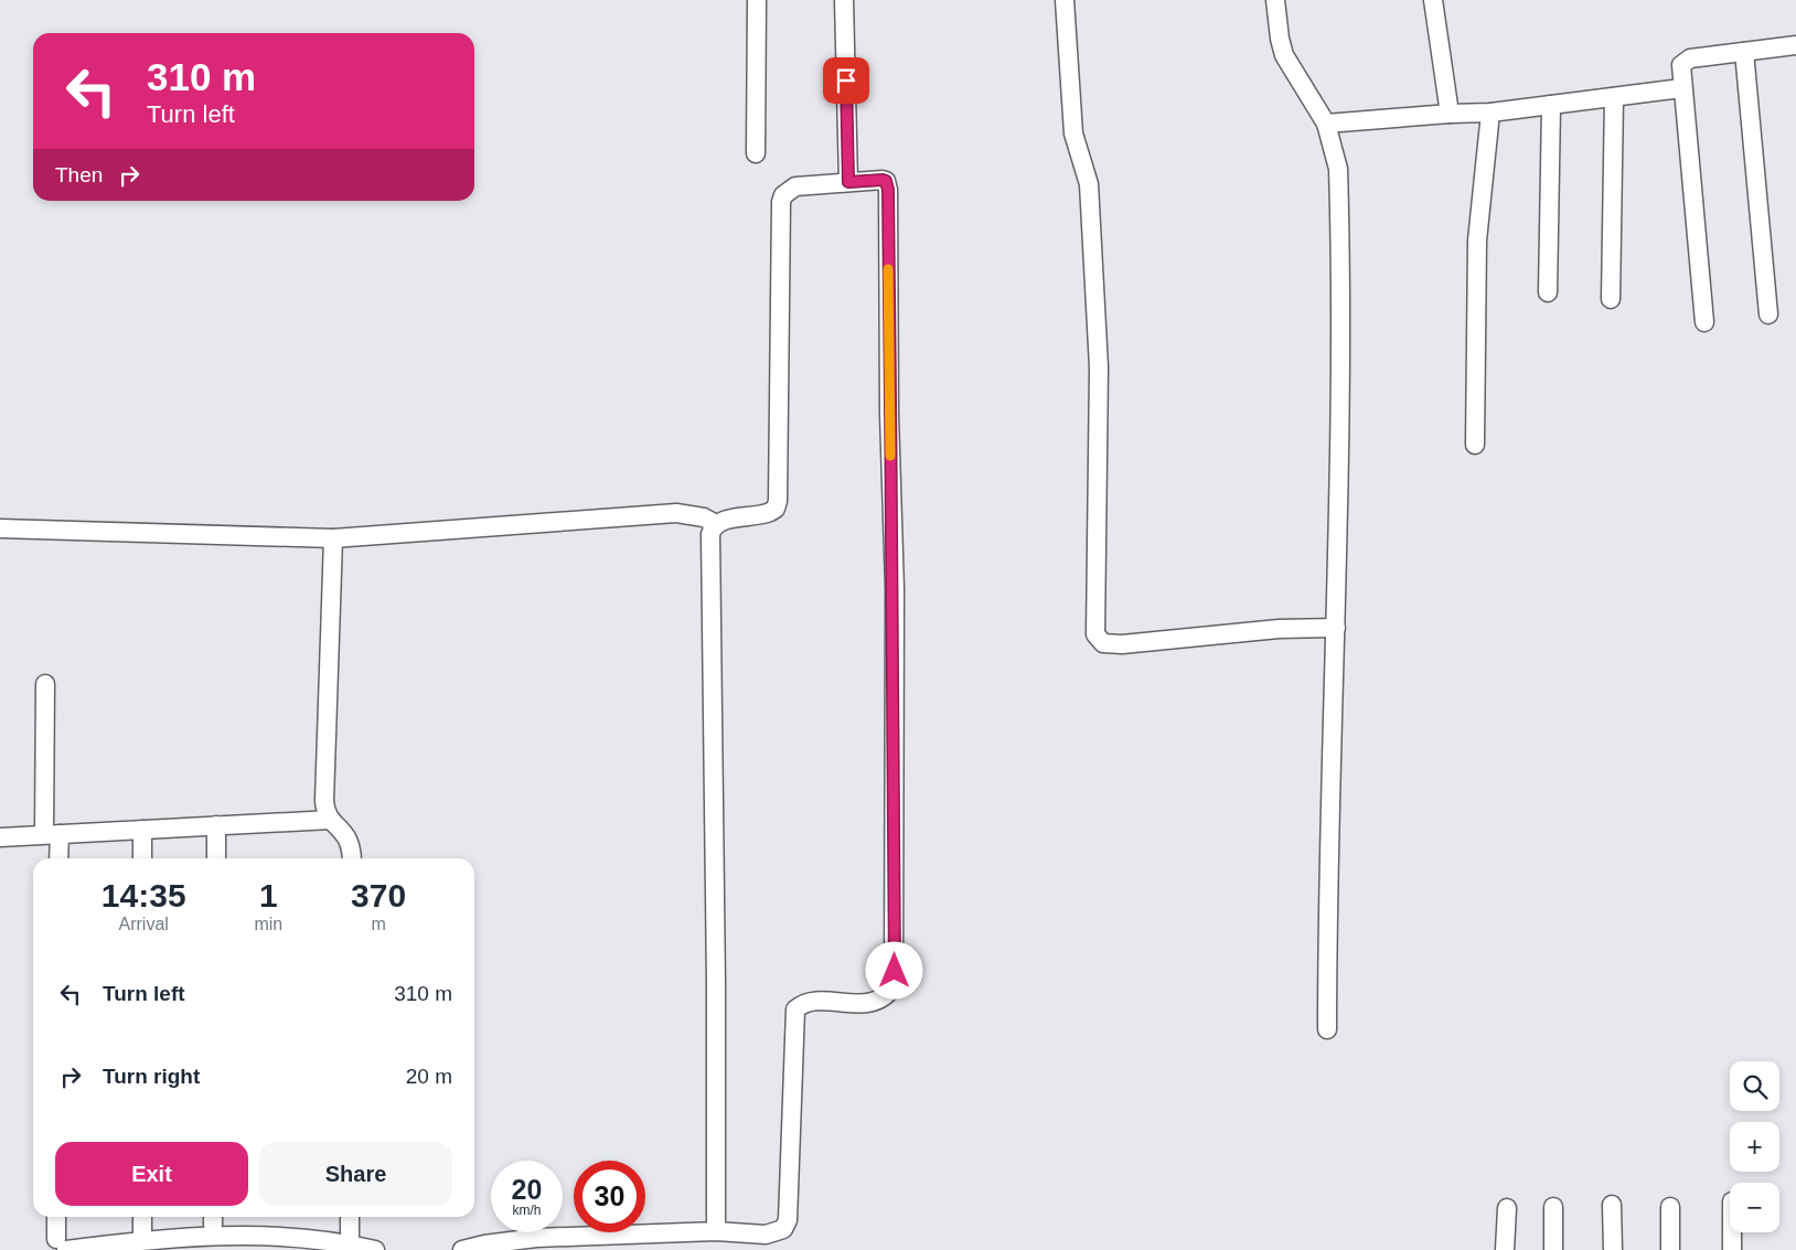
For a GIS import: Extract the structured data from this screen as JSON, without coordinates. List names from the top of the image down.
{
  "page": {
    "turn": ["310 m", "Turn left"],
    "then": "Then",
    "eta": [
      "14:35",
      "Arrival",
      "1",
      "min",
      "370",
      "m"
    ],
    "list": [
      {
        "name": "Turn left",
        "value": "310 m"
      },
      {
        "name": "Turn right",
        "value": "20 m"
      }
    ],
    "map_buttons": ["+", "−"],
    "buttons": ["Exit", "Share"],
    "speed": "20 km/h",
    "limit": "30"
  }
}
